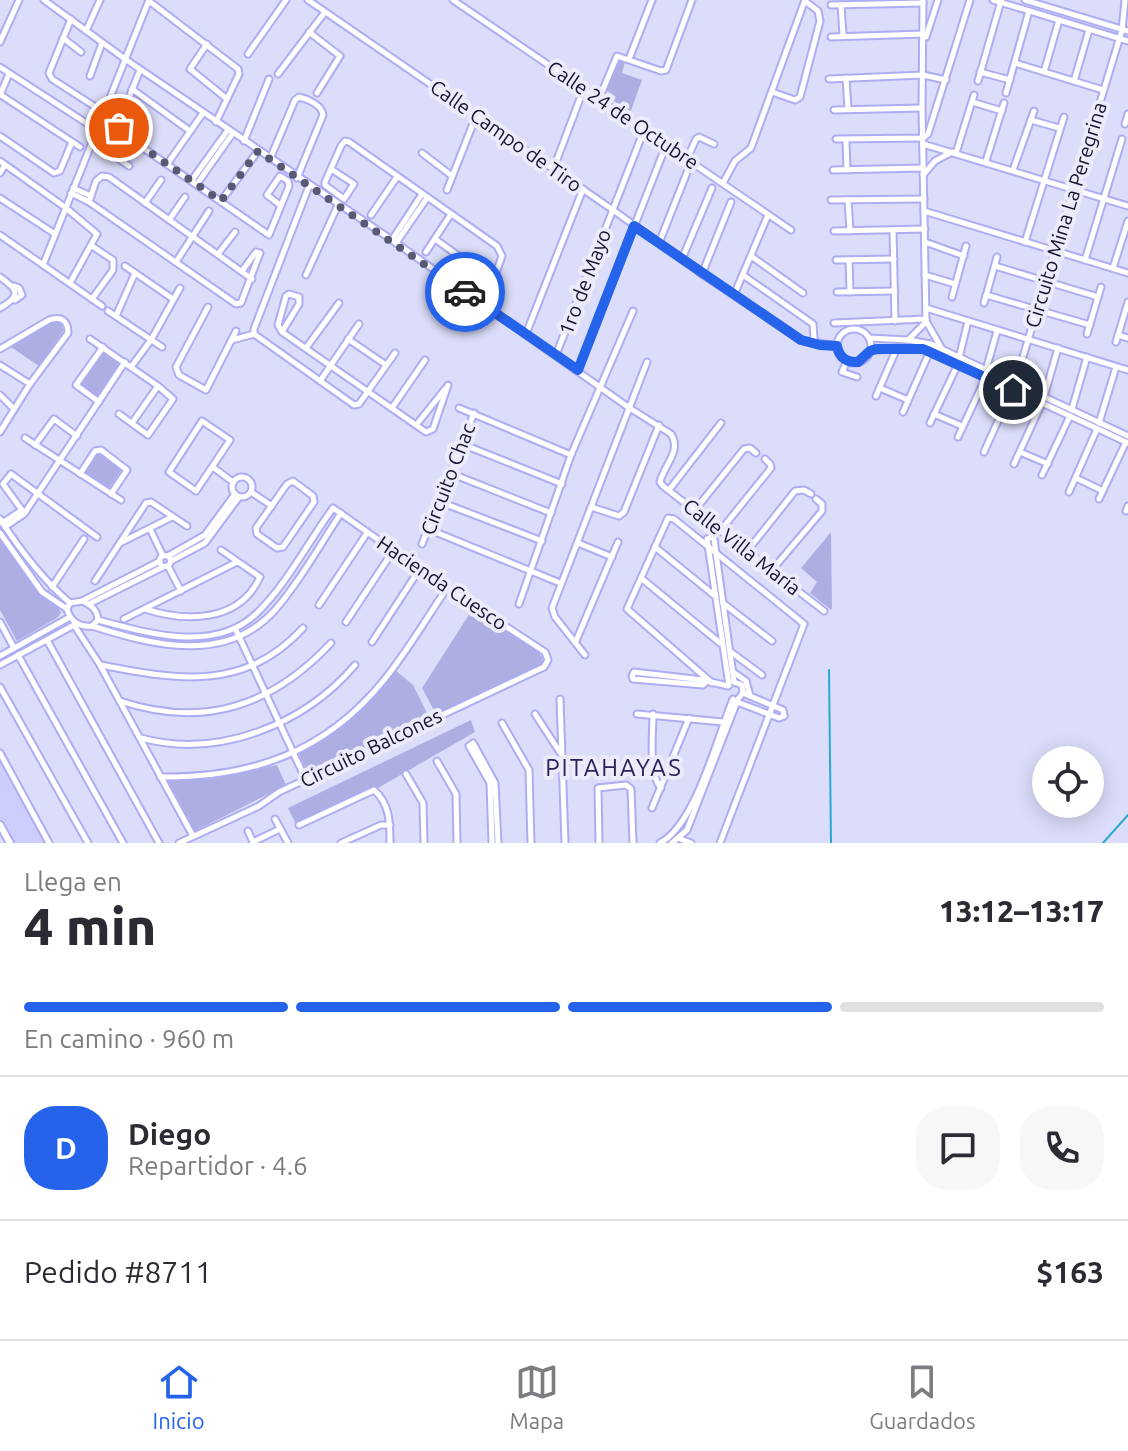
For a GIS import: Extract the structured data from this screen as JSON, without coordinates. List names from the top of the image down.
{
  "streets": {
    "street": [
      "Calle 24 de Octubre",
      "Calle Campo de Tiro",
      "Circuito Mina La Peregrina",
      "1ro de Mayo",
      "Circuito Chac",
      "Calle Villa María",
      "Hacienda Cuesco",
      "Circuito Balcones"
    ]
  },
  "crossings": [
    ["Calle Campo de Tiro", "1ro de Mayo"],
    ["Hacienda Cuesco", "Circuito Balcones"]
  ],
  "districts": ["PITAHAYAS"],
  "page": {
    "heading": ["4 min", "Llega en", "13:12–13:17"],
    "panel": [
      "Diego",
      "Repartidor · 4.6",
      "Pedido #8711",
      "$163"
    ],
    "bar": "En camino · 960 m",
    "round": "D",
    "tabs": ["Inicio", "Mapa", "Guardados"]
  }
}
